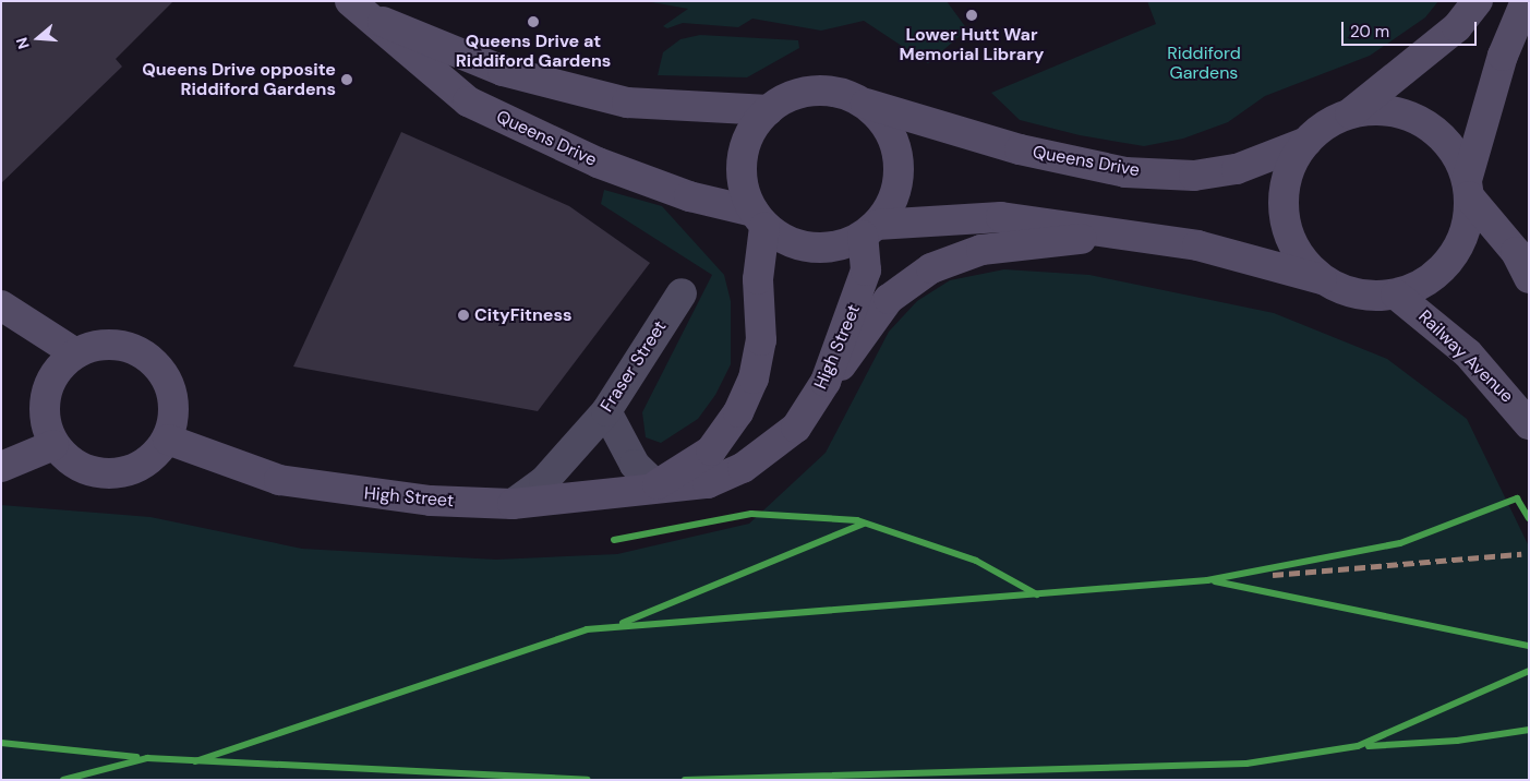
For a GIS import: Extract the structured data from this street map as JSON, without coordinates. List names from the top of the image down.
{
  "streets": {
    "main road": ["Queens Drive", "High Street", "Railway Avenue"],
    "street": ["Fraser Street"]
  },
  "crossings": [
    ["Queens Drive", "High Street"],
    ["Queens Drive", "Railway Avenue"],
    ["High Street", "Fraser Street"]
  ],
  "parks": ["Riddiford Gardens"],
  "places": [
    "Lower Hutt War Memorial Library",
    "Queens Drive at Riddiford Gardens",
    "Queens Drive opposite Riddiford Gardens",
    "CityFitness"
  ],
  "scale_bar": "20 m",
  "north": "left"
}
